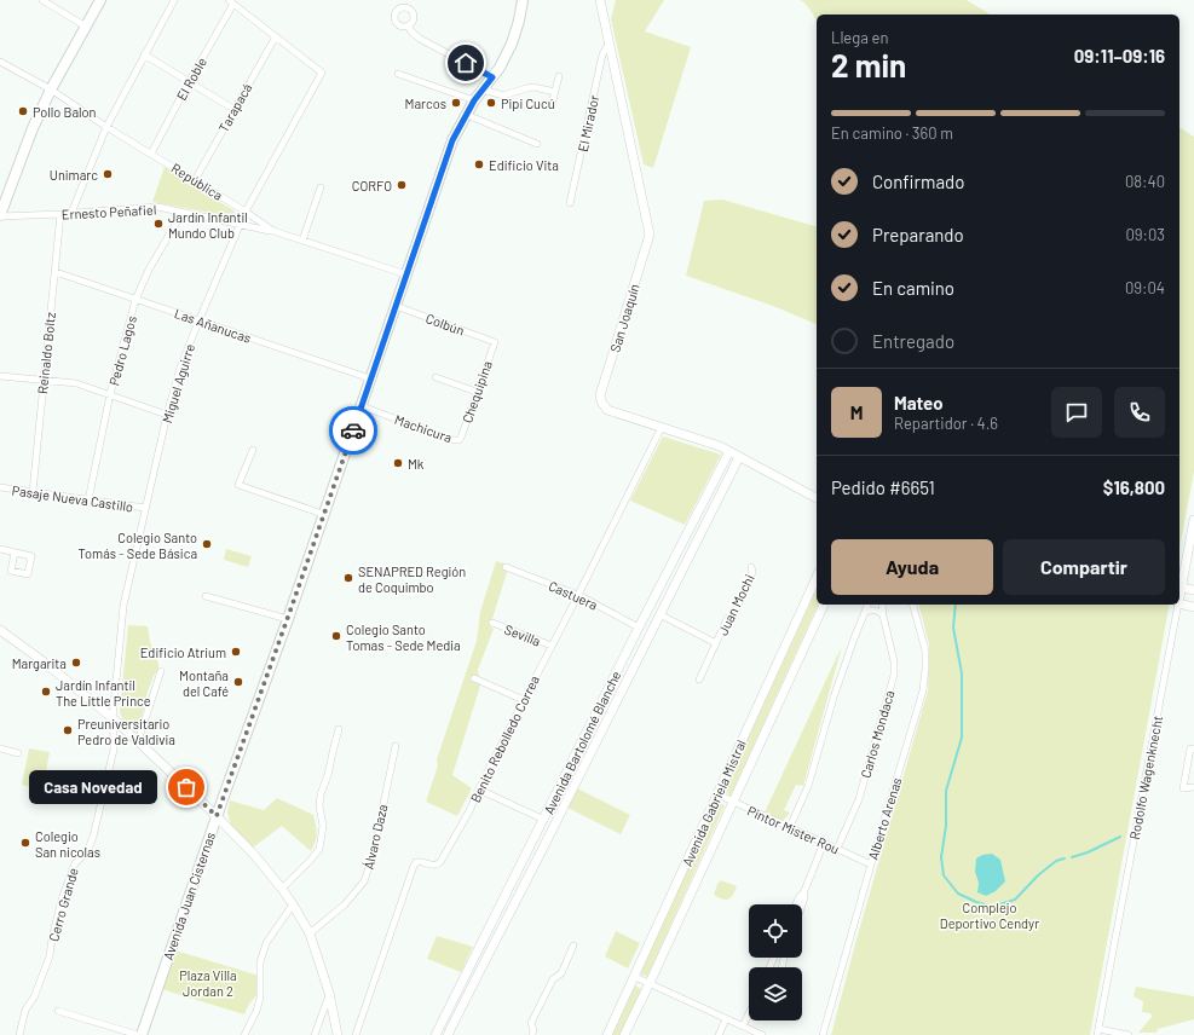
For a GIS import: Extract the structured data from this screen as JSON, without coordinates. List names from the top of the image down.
{
  "streets": {
    "main road": [
      "San Joaquín",
      "Avenida Bartolomé Blanche",
      "Rodolfo Wagenknecht",
      "Avenida Gabriela Mistral",
      "Avenida Juan Cisternas"
    ],
    "street": [
      "El Roble",
      "Tarapacá",
      "El Mirador",
      "República",
      "Ernesto Peñafiel",
      "Colbún",
      "Las Añanucas",
      "Pedro Lagos",
      "Reinaldo Boltz",
      "Miguel Aguirre",
      "Chequipina",
      "Machicura",
      "Pasaje Nueva Castillo",
      "Castuera",
      "Juan Mochi",
      "Sevilla",
      "Carlos Mondaca",
      "Benito Rebolledo Correa",
      "Alberto Arenas",
      "Pintor Mister Rou",
      "Álvaro Daza",
      "Cerro Grande"
    ]
  },
  "crossings": [
    ["El Roble", "República"],
    ["Tarapacá", "República"],
    ["Tarapacá", "Miguel Aguirre"],
    ["El Mirador", "San Joaquín"],
    ["República", "Ernesto Peñafiel"],
    ["República", "Miguel Aguirre"],
    ["República", "Avenida Juan Cisternas"],
    ["Ernesto Peñafiel", "Pedro Lagos"],
    ["Ernesto Peñafiel", "Reinaldo Boltz"],
    ["Ernesto Peñafiel", "Miguel Aguirre"],
    ["San Joaquín", "Benito Rebolledo Correa"],
    ["San Joaquín", "Avenida Bartolomé Blanche"],
    ["Colbún", "Chequipina"],
    ["Colbún", "Avenida Juan Cisternas"],
    ["Las Añanucas", "Pedro Lagos"],
    ["Las Añanucas", "Reinaldo Boltz"],
    ["Las Añanucas", "Miguel Aguirre"],
    ["Las Añanucas", "Avenida Juan Cisternas"],
    ["Pedro Lagos", "Pasaje Nueva Castillo"],
    ["Reinaldo Boltz", "Pasaje Nueva Castillo"],
    ["Miguel Aguirre", "Pasaje Nueva Castillo"],
    ["Miguel Aguirre", "Cerro Grande"],
    ["Chequipina", "Machicura"],
    ["Machicura", "Avenida Juan Cisternas"],
    ["Castuera", "Benito Rebolledo Correa"],
    ["Castuera", "Avenida Bartolomé Blanche"],
    ["Juan Mochi", "Avenida Bartolomé Blanche"],
    ["Sevilla", "Benito Rebolledo Correa"],
    ["Carlos Mondaca", "Pintor Mister Rou"],
    ["Avenida Gabriela Mistral", "Pintor Mister Rou"],
    ["Alberto Arenas", "Pintor Mister Rou"]
  ],
  "parks": ["Complejo Deportivo Cendyr", "Plaza Villa Jordan 2"],
  "places": [
    "Marcos",
    "Pipi Cucú",
    "Pollo Balon",
    "Edificio Vita",
    "Unimarc",
    "CORFO",
    "Jardín Infantil Mundo Club",
    "Mk",
    "Colegio Santo Tomás - Sede Básica",
    "SENAPRED Región de Coquimbo",
    "Colegio Santo Tomas - Sede Media",
    "Edificio Atrium",
    "Margarita",
    "Montaña del Café",
    "Jardín Infantil The Little Prince",
    "Preuniversitario Pedro de Valdivia",
    "Casa Novedad",
    "Colegio San nicolas"
  ],
  "page": {
    "heading": ["2 min", "Llega en", "09:11–09:16"],
    "panel": [
      "Mateo",
      "Repartidor · 4.6",
      "Pedido #6651",
      "$16,800"
    ],
    "bar": "En camino · 360 m",
    "list": [
      ["Confirmado", "08:40"],
      ["Preparando", "09:03"],
      ["En camino", "09:04"],
      "Entregado"
    ],
    "round": "M",
    "buttons": ["Ayuda", "Compartir"],
    "bubble": "Casa Novedad"
  }
}
